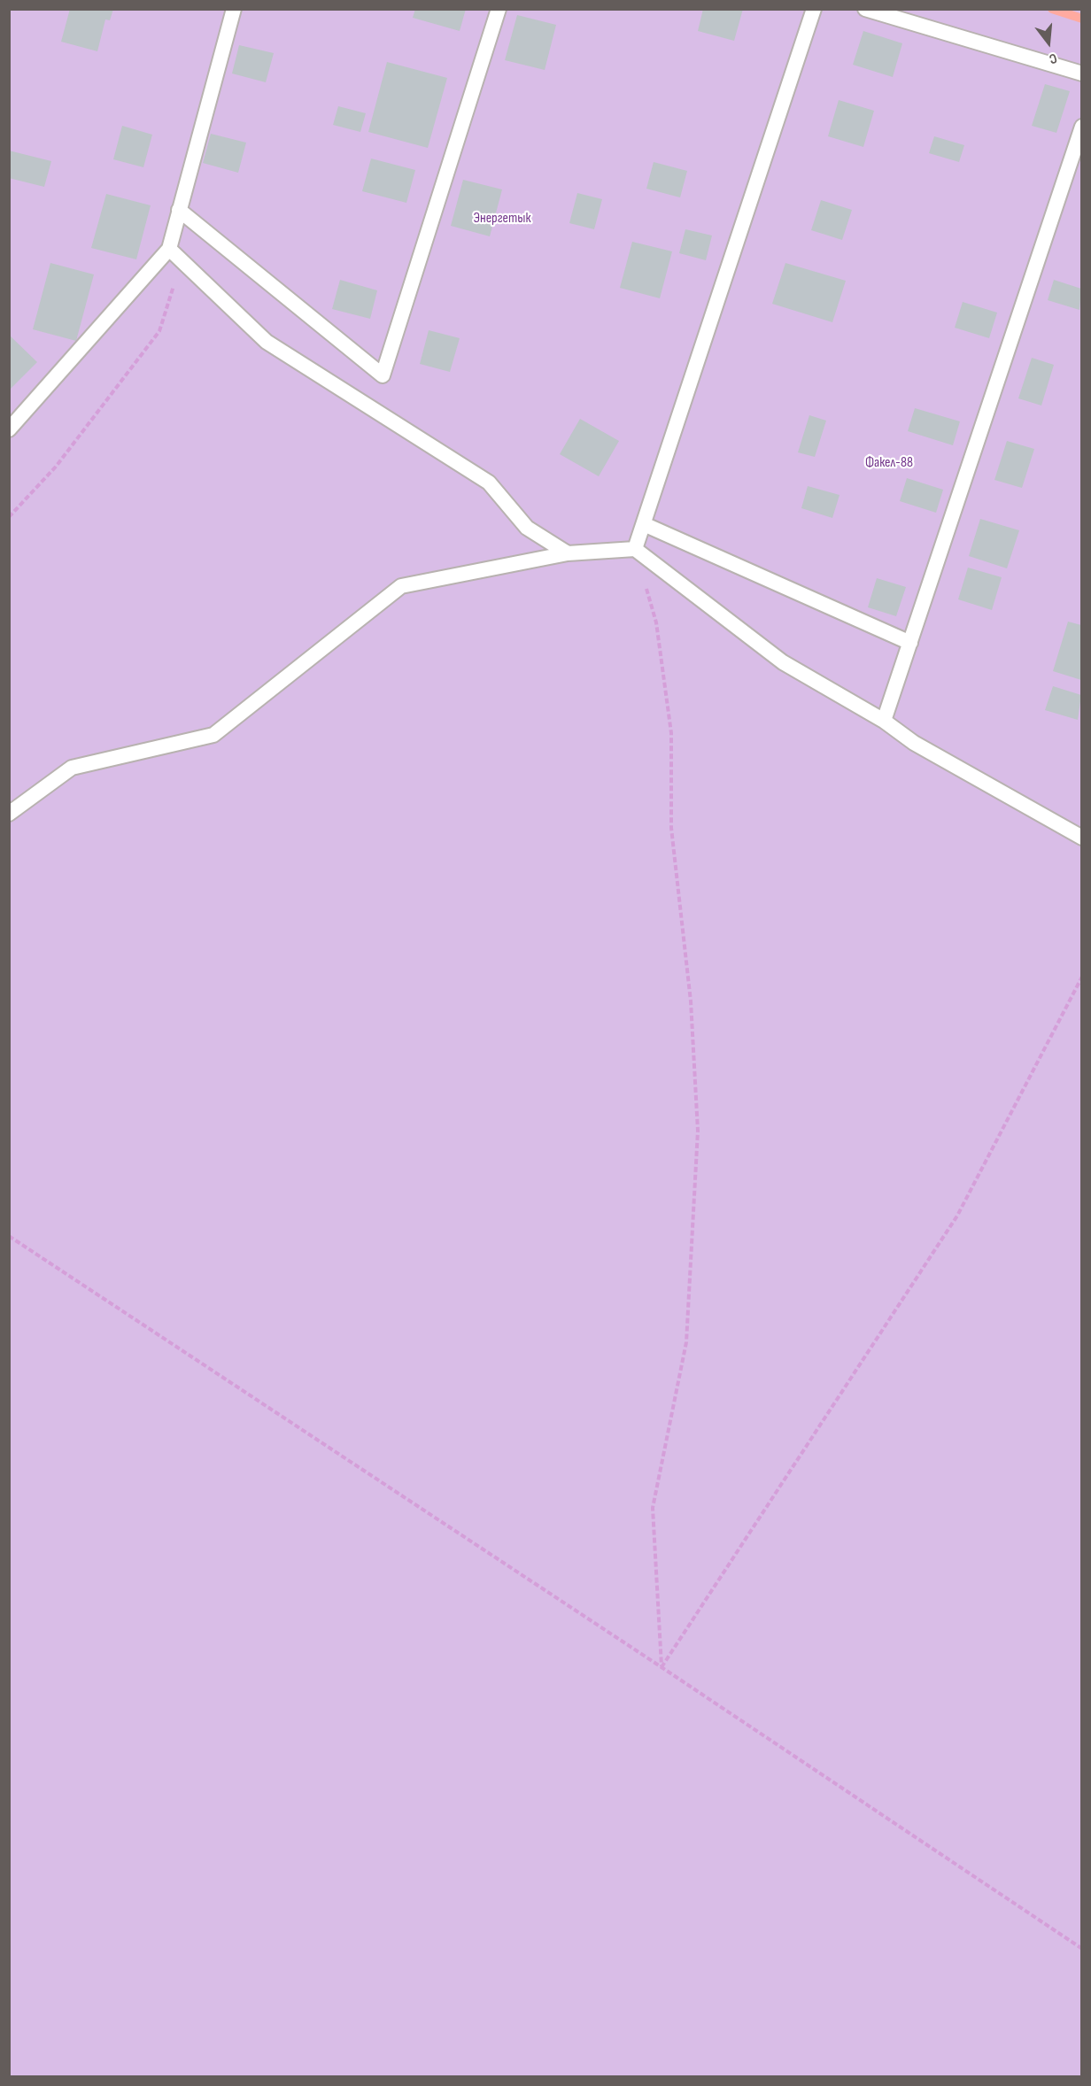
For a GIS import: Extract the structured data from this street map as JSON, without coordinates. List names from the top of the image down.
{
  "parks": ["Энергетык", "Факел-88"],
  "north": "bottom"
}
